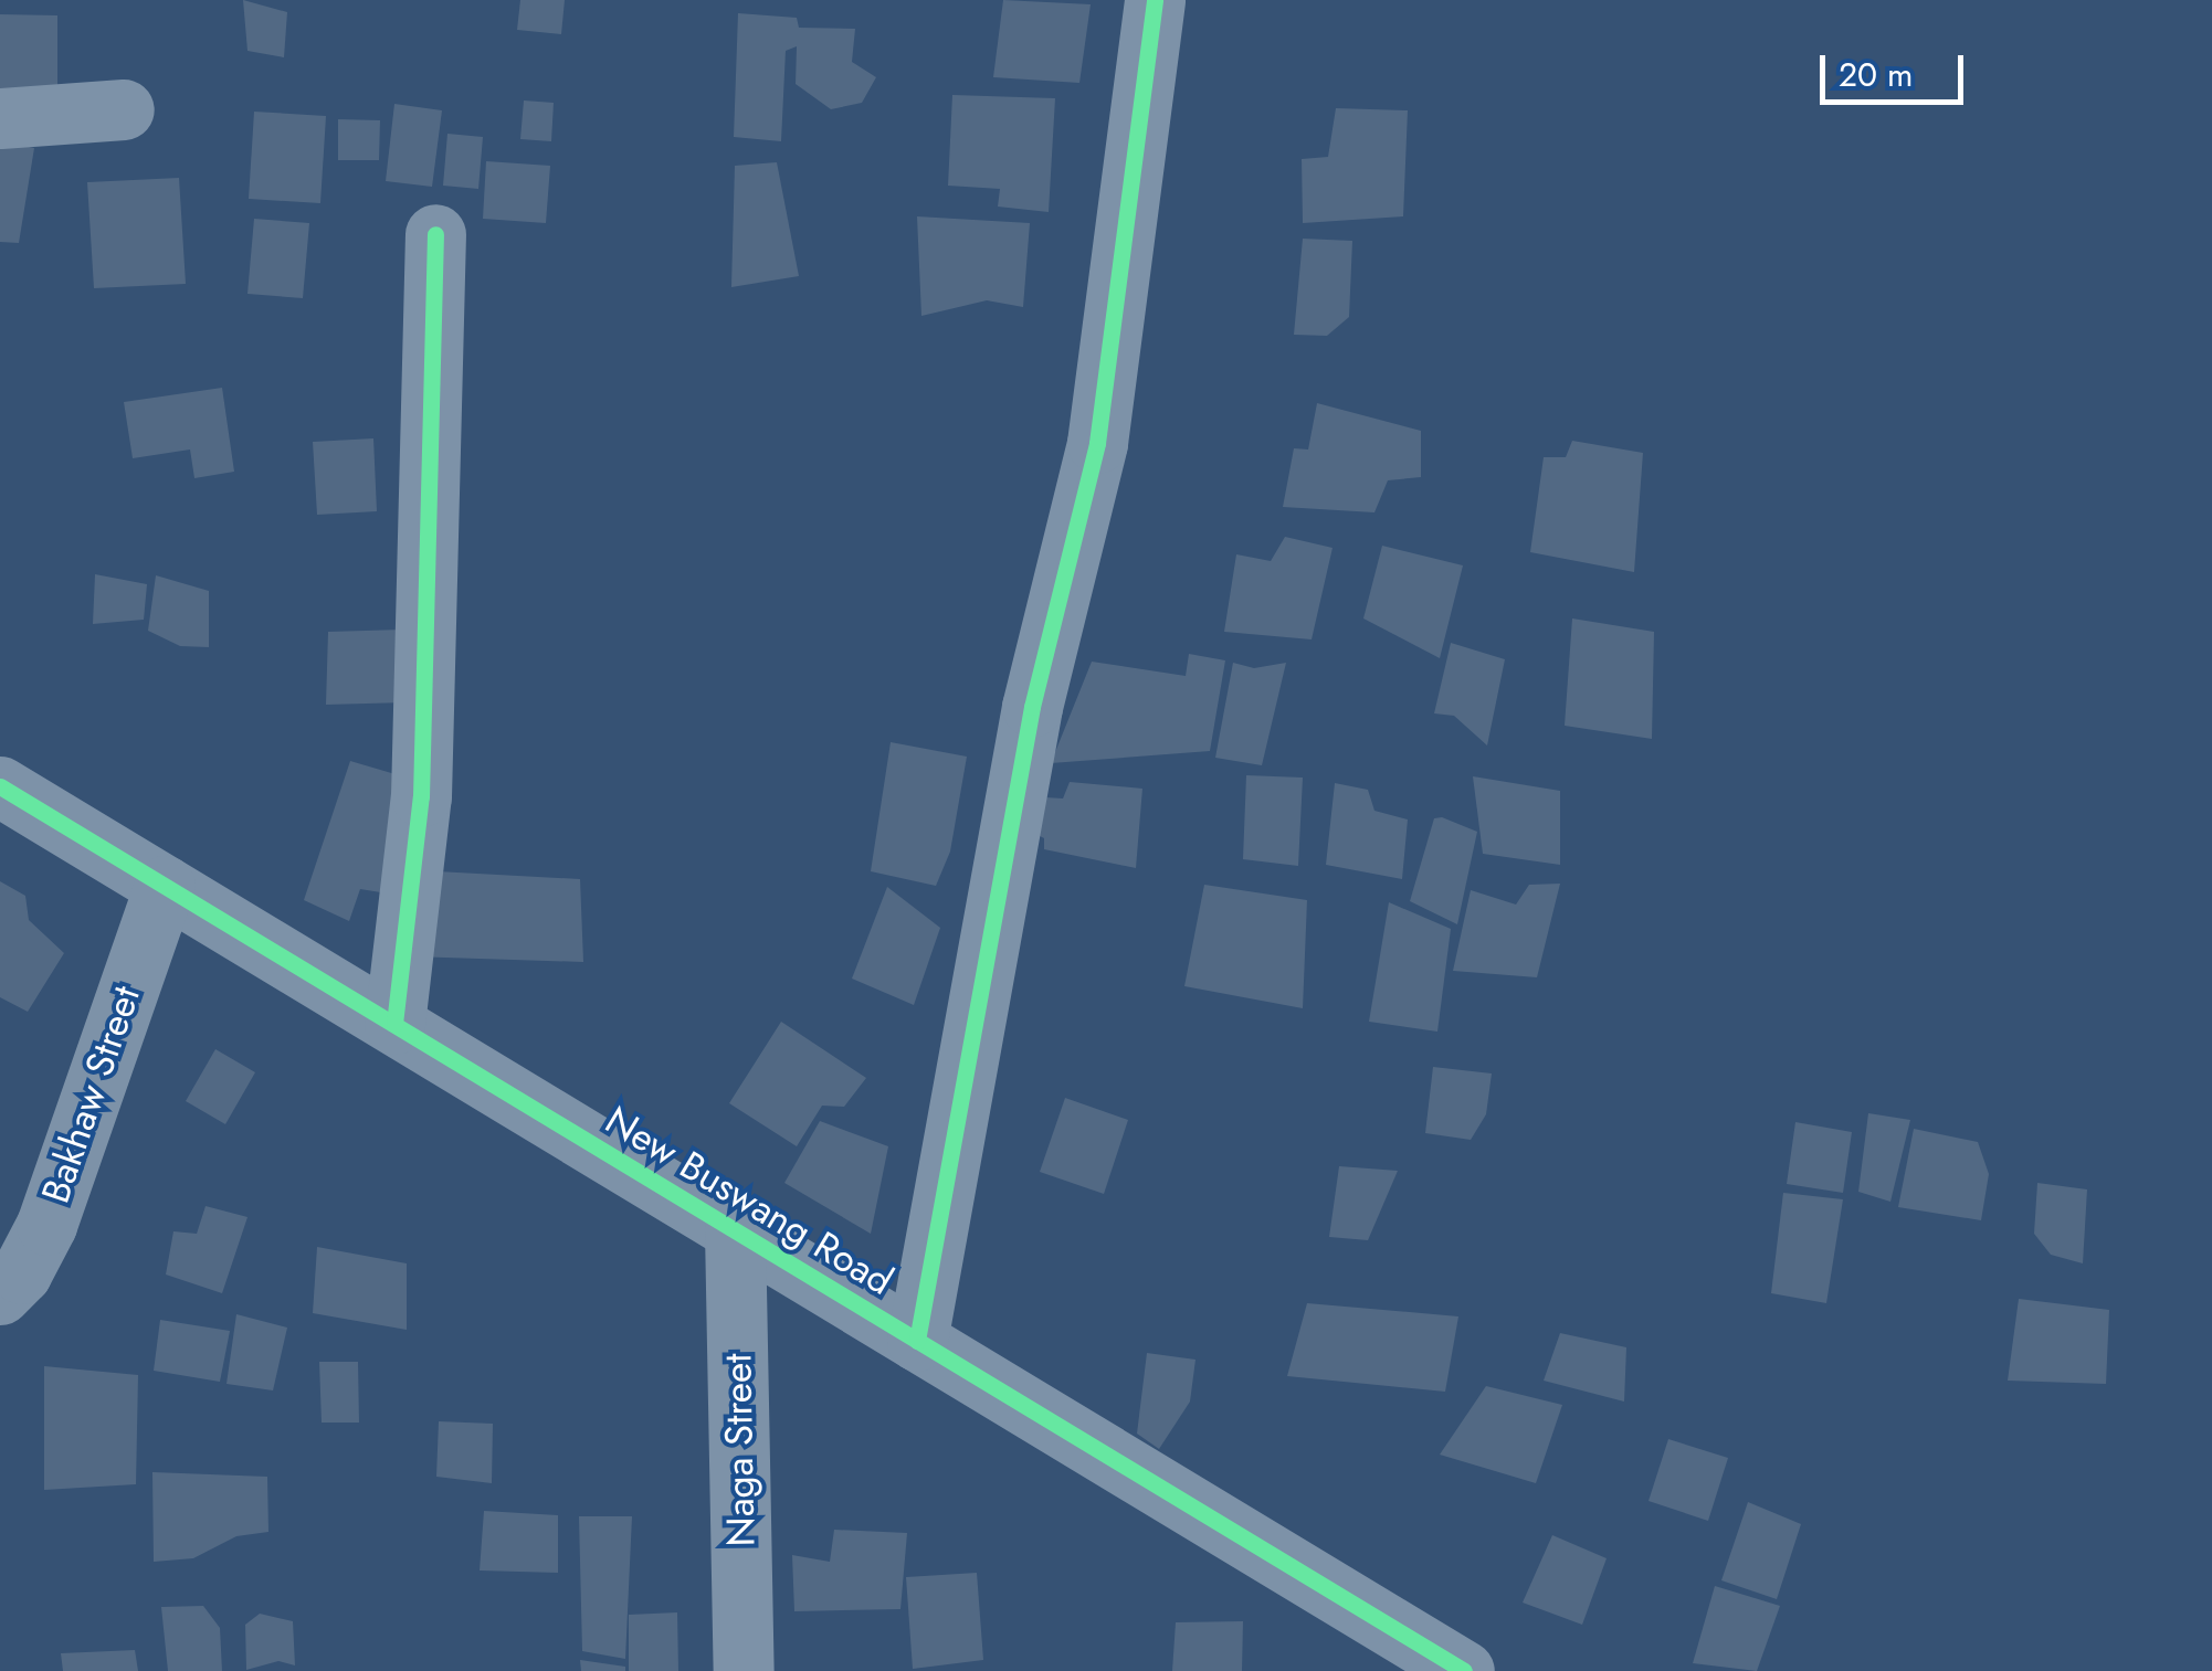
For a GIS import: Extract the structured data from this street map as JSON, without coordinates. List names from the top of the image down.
{
  "streets": {
    "street": ["Bakhaw Street", "New Buswang Road", "Naga Street"]
  },
  "crossings": [
    ["Bakhaw Street", "New Buswang Road"],
    ["New Buswang Road", "Naga Street"]
  ],
  "scale_bar": "20 m"
}
